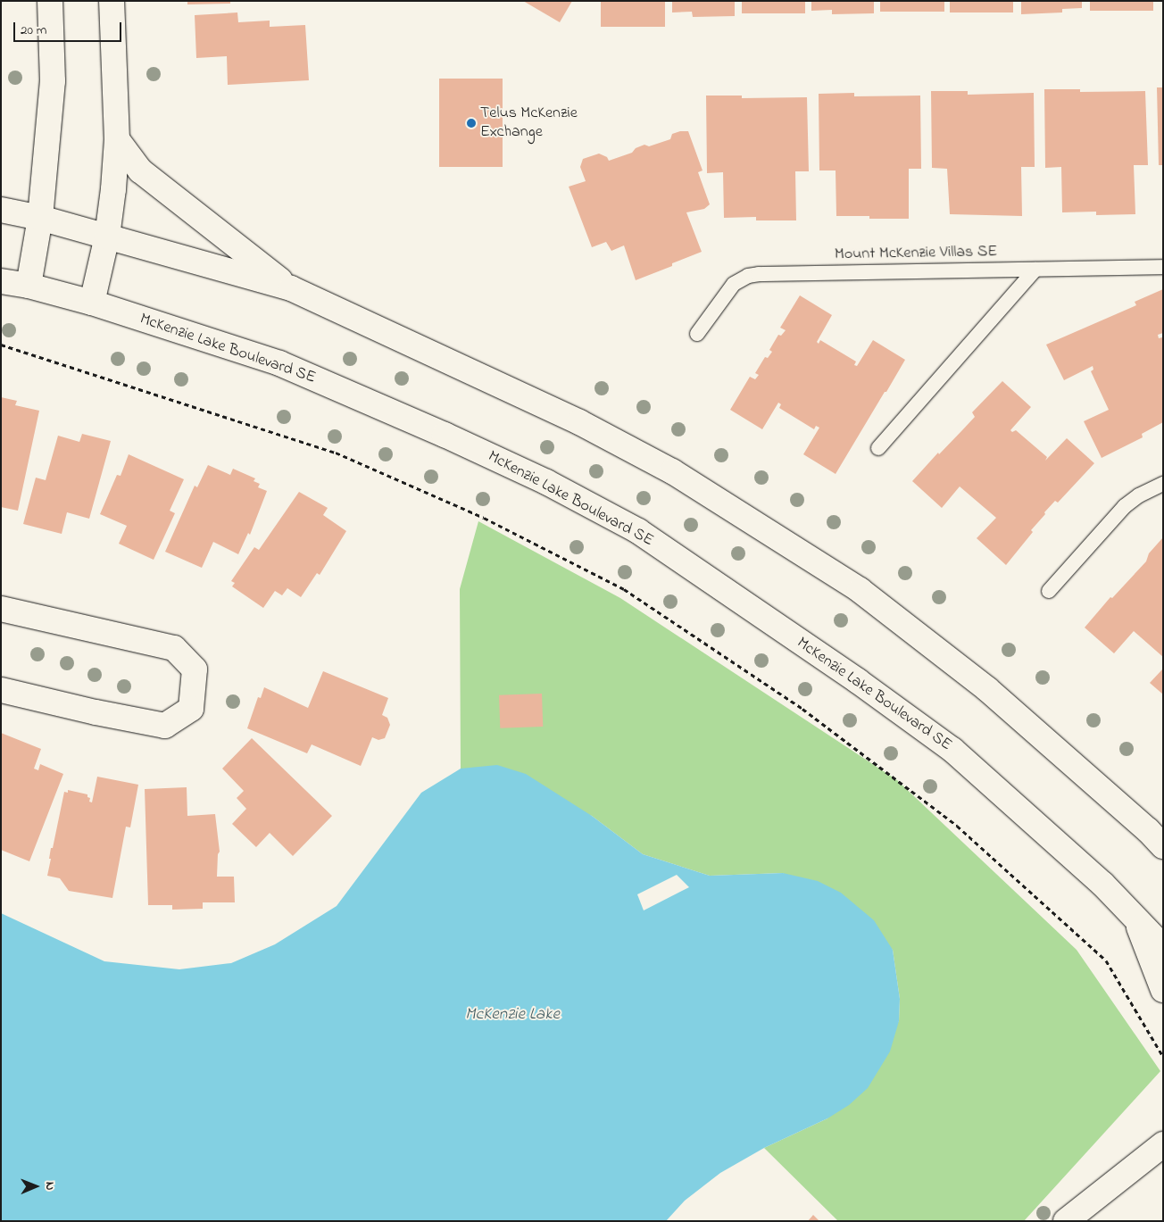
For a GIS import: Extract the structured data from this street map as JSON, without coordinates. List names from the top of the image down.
{
  "streets": {
    "main road": ["McKenzie Lake Boulevard SE"],
    "lane": ["Mount McKenzie Villas SE"]
  },
  "water": ["McKenzie Lake"],
  "places": ["Telus McKenzie Exchange"],
  "scale_bar": "20 m",
  "north": "right"
}
